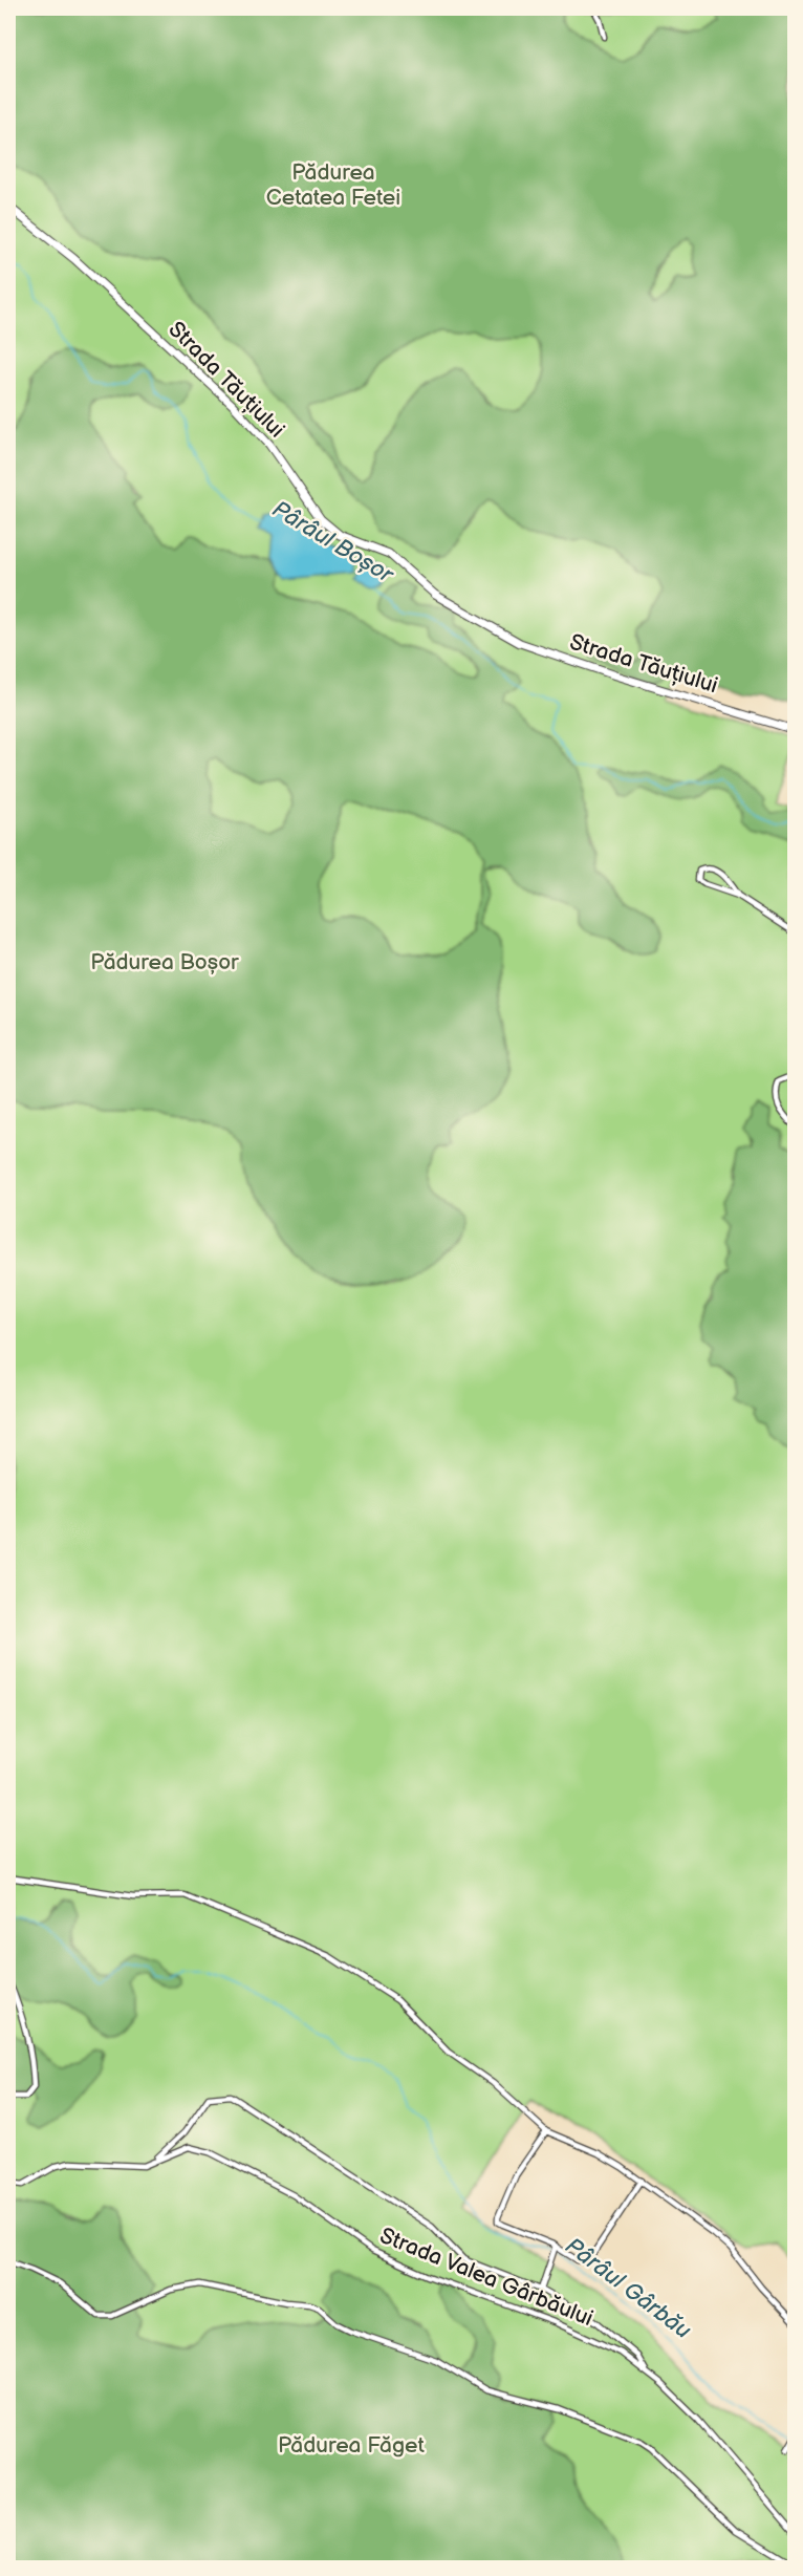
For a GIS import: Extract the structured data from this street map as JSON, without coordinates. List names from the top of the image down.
{
  "streets": {
    "main road": ["Strada Tăuțiului"],
    "street": ["Strada Valea Gârbăului"]
  },
  "water": ["Pârâul Boșor", "Pârâul Gârbău"],
  "parks": ["Pădurea Cetatea Fetei", "Pădurea Boșor", "Pădurea Făget"]
}
